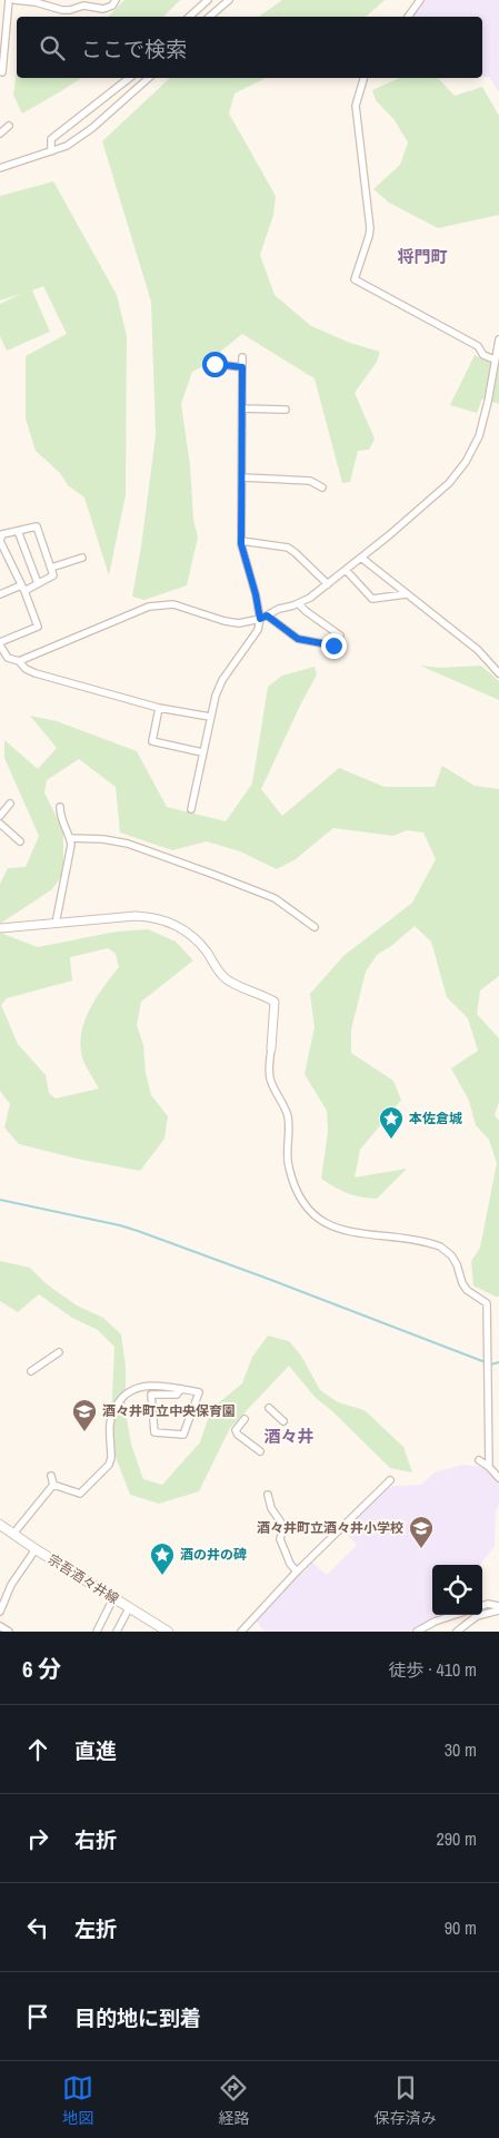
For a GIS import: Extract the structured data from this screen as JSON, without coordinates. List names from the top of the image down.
{
  "streets": {
    "main road": ["宗吾酒々井線"]
  },
  "districts": ["将門町", "酒々井"],
  "places": {
    "place": ["本佐倉城", "酒の井の碑"],
    "school or university": ["酒々井町立中央保育園", "酒々井町立酒々井小学校"]
  },
  "page": {
    "search": "ここで検索",
    "heading": ["6 分", "徒歩 · 410 m"],
    "list": [
      ["直進", "30 m"],
      ["右折", "290 m"],
      ["左折", "90 m"],
      "目的地に到着"
    ],
    "nav": ["地図", "経路", "保存済み"]
  }
}
